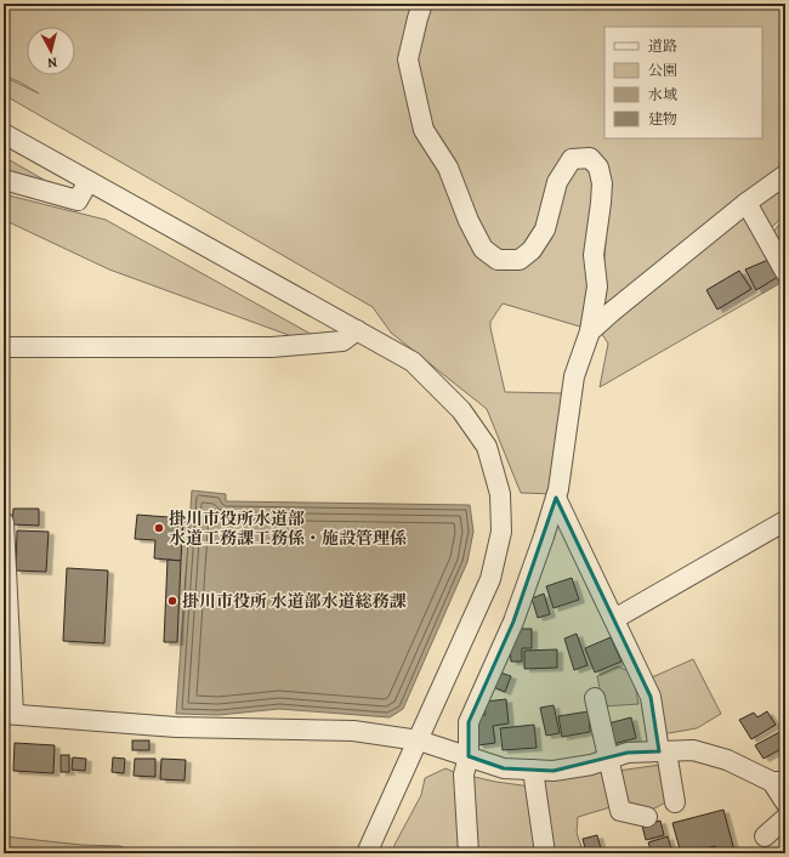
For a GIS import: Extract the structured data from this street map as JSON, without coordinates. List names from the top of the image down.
{
  "places": ["掛川市役所水道部 水道工務課工務係・施設管理係", "掛川市役所 水道部水道総務課"],
  "legend": [
    "道路",
    "公園",
    "水域",
    "建物"
  ],
  "north": "bottom"
}
